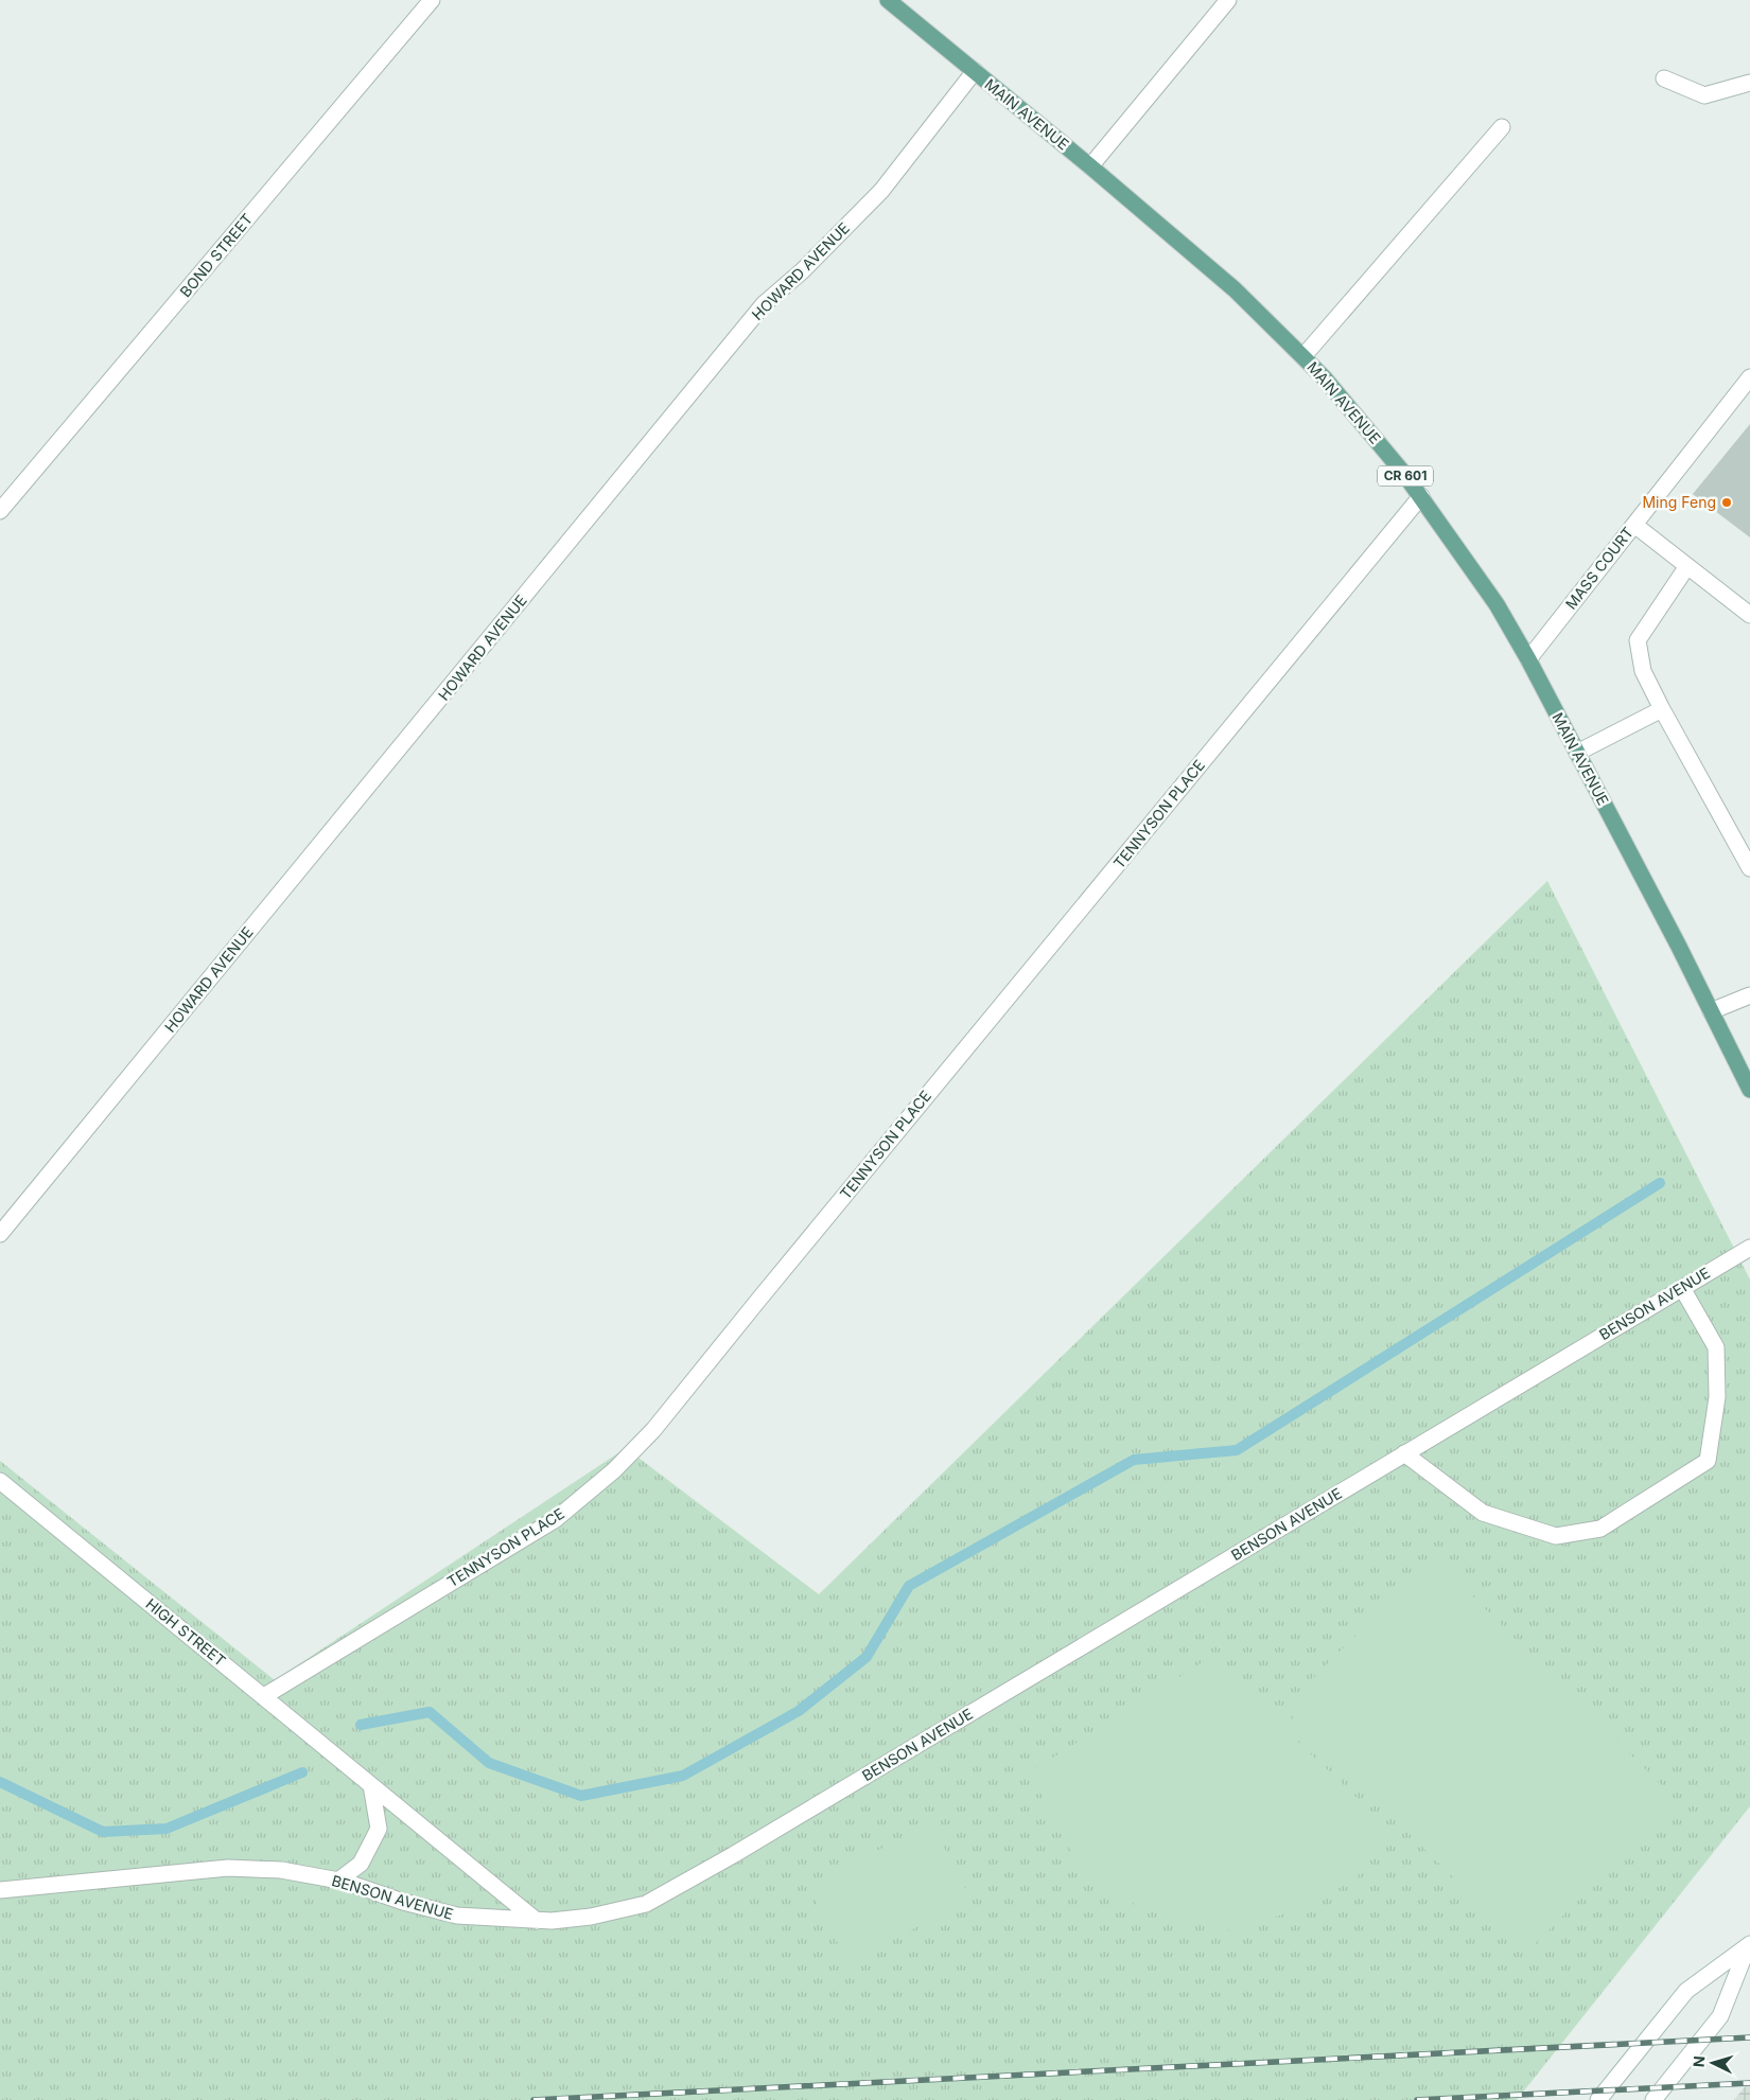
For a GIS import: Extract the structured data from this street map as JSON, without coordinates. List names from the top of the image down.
{
  "streets": {
    "main road": ["MAIN AVENUE", "CR 601"],
    "street": [
      "BOND STREET",
      "HOWARD AVENUE",
      "MASS COURT",
      "TENNYSON PLACE",
      "BENSON AVENUE",
      "HIGH STREET"
    ]
  },
  "crossings": [
    ["MAIN AVENUE", "HOWARD AVENUE"],
    ["MAIN AVENUE", "MASS COURT"],
    ["MAIN AVENUE", "TENNYSON PLACE"],
    ["TENNYSON PLACE", "HIGH STREET"],
    ["BENSON AVENUE", "HIGH STREET"]
  ],
  "places": ["Ming Feng"],
  "north": "left"
}
